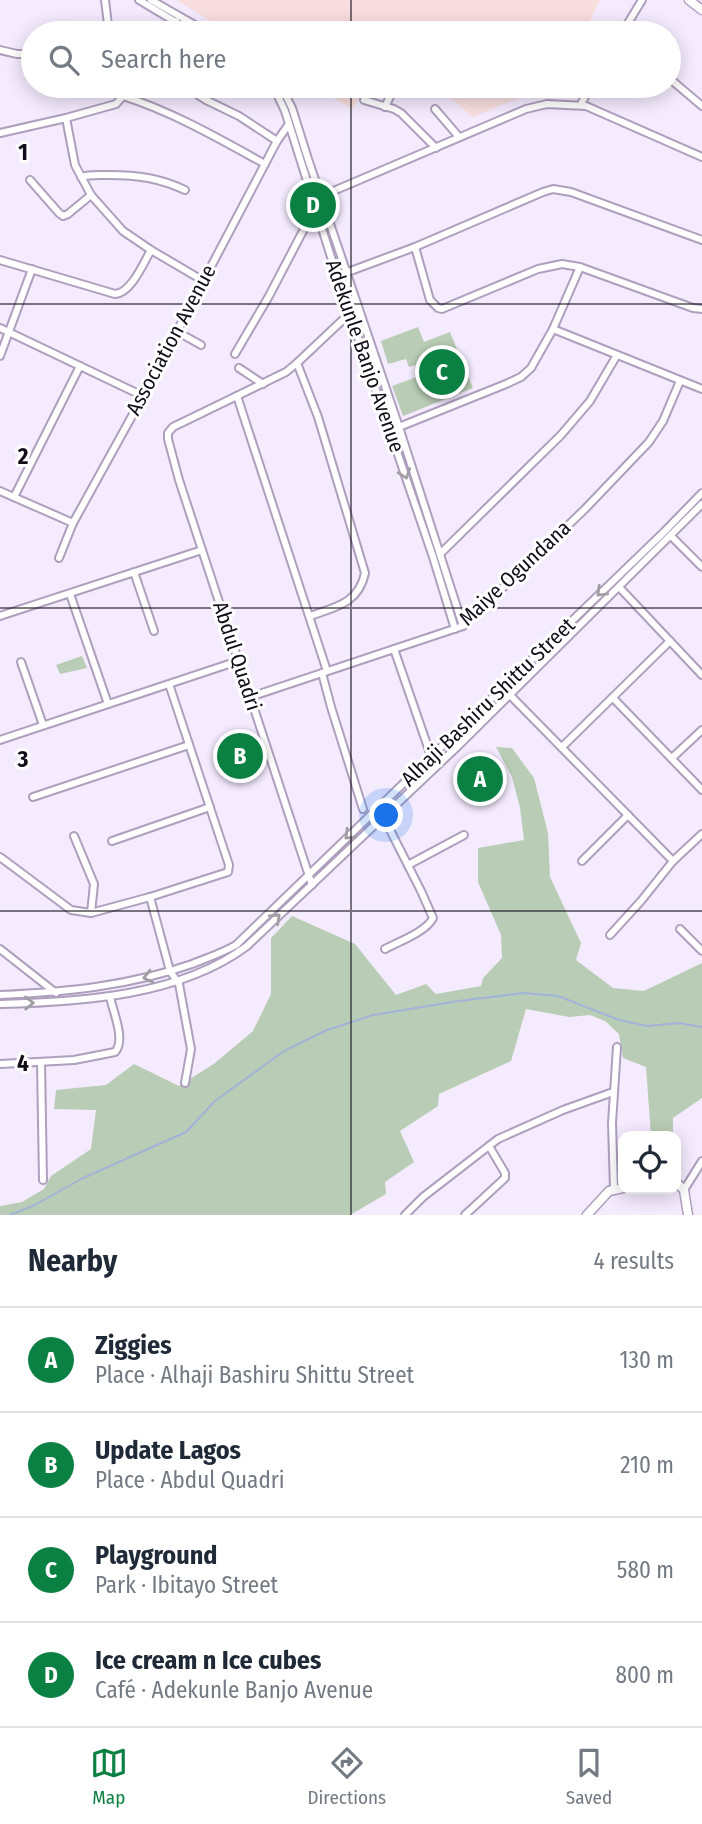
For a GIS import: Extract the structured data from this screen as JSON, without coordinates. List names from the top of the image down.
{
  "streets": {
    "street": [
      "Association Avenue",
      "Adekunle Banjo Avenue",
      "Maiye Ogundana",
      "Abdul Quadri",
      "Alhaji Bashiru Shittu Street"
    ]
  },
  "crossings": [
    ["Association Avenue", "Adekunle Banjo Avenue"],
    ["Adekunle Banjo Avenue", "Maiye Ogundana"],
    ["Maiye Ogundana", "Abdul Quadri"],
    ["Abdul Quadri", "Alhaji Bashiru Shittu Street"]
  ],
  "page": {
    "search": "Search here",
    "pins": [
      "D",
      "C",
      "B",
      "A"
    ],
    "heading": ["Nearby", "4 results"],
    "list": [
      {
        "mark": "A",
        "name": "Ziggies",
        "note": "Place · Alhaji Bashiru Shittu Street",
        "value": "130 m"
      },
      {
        "mark": "B",
        "name": "Update Lagos",
        "note": "Place · Abdul Quadri",
        "value": "210 m"
      },
      {
        "mark": "C",
        "name": "Playground",
        "note": "Park · Ibitayo Street",
        "value": "580 m"
      },
      {
        "mark": "D",
        "name": "Ice cream n Ice cubes",
        "note": "Café · Adekunle Banjo Avenue",
        "value": "800 m"
      }
    ],
    "nav": ["Map", "Directions", "Saved"]
  },
  "grid": {
    "rows": [
      "1",
      "2",
      "3",
      "4"
    ]
  }
}
